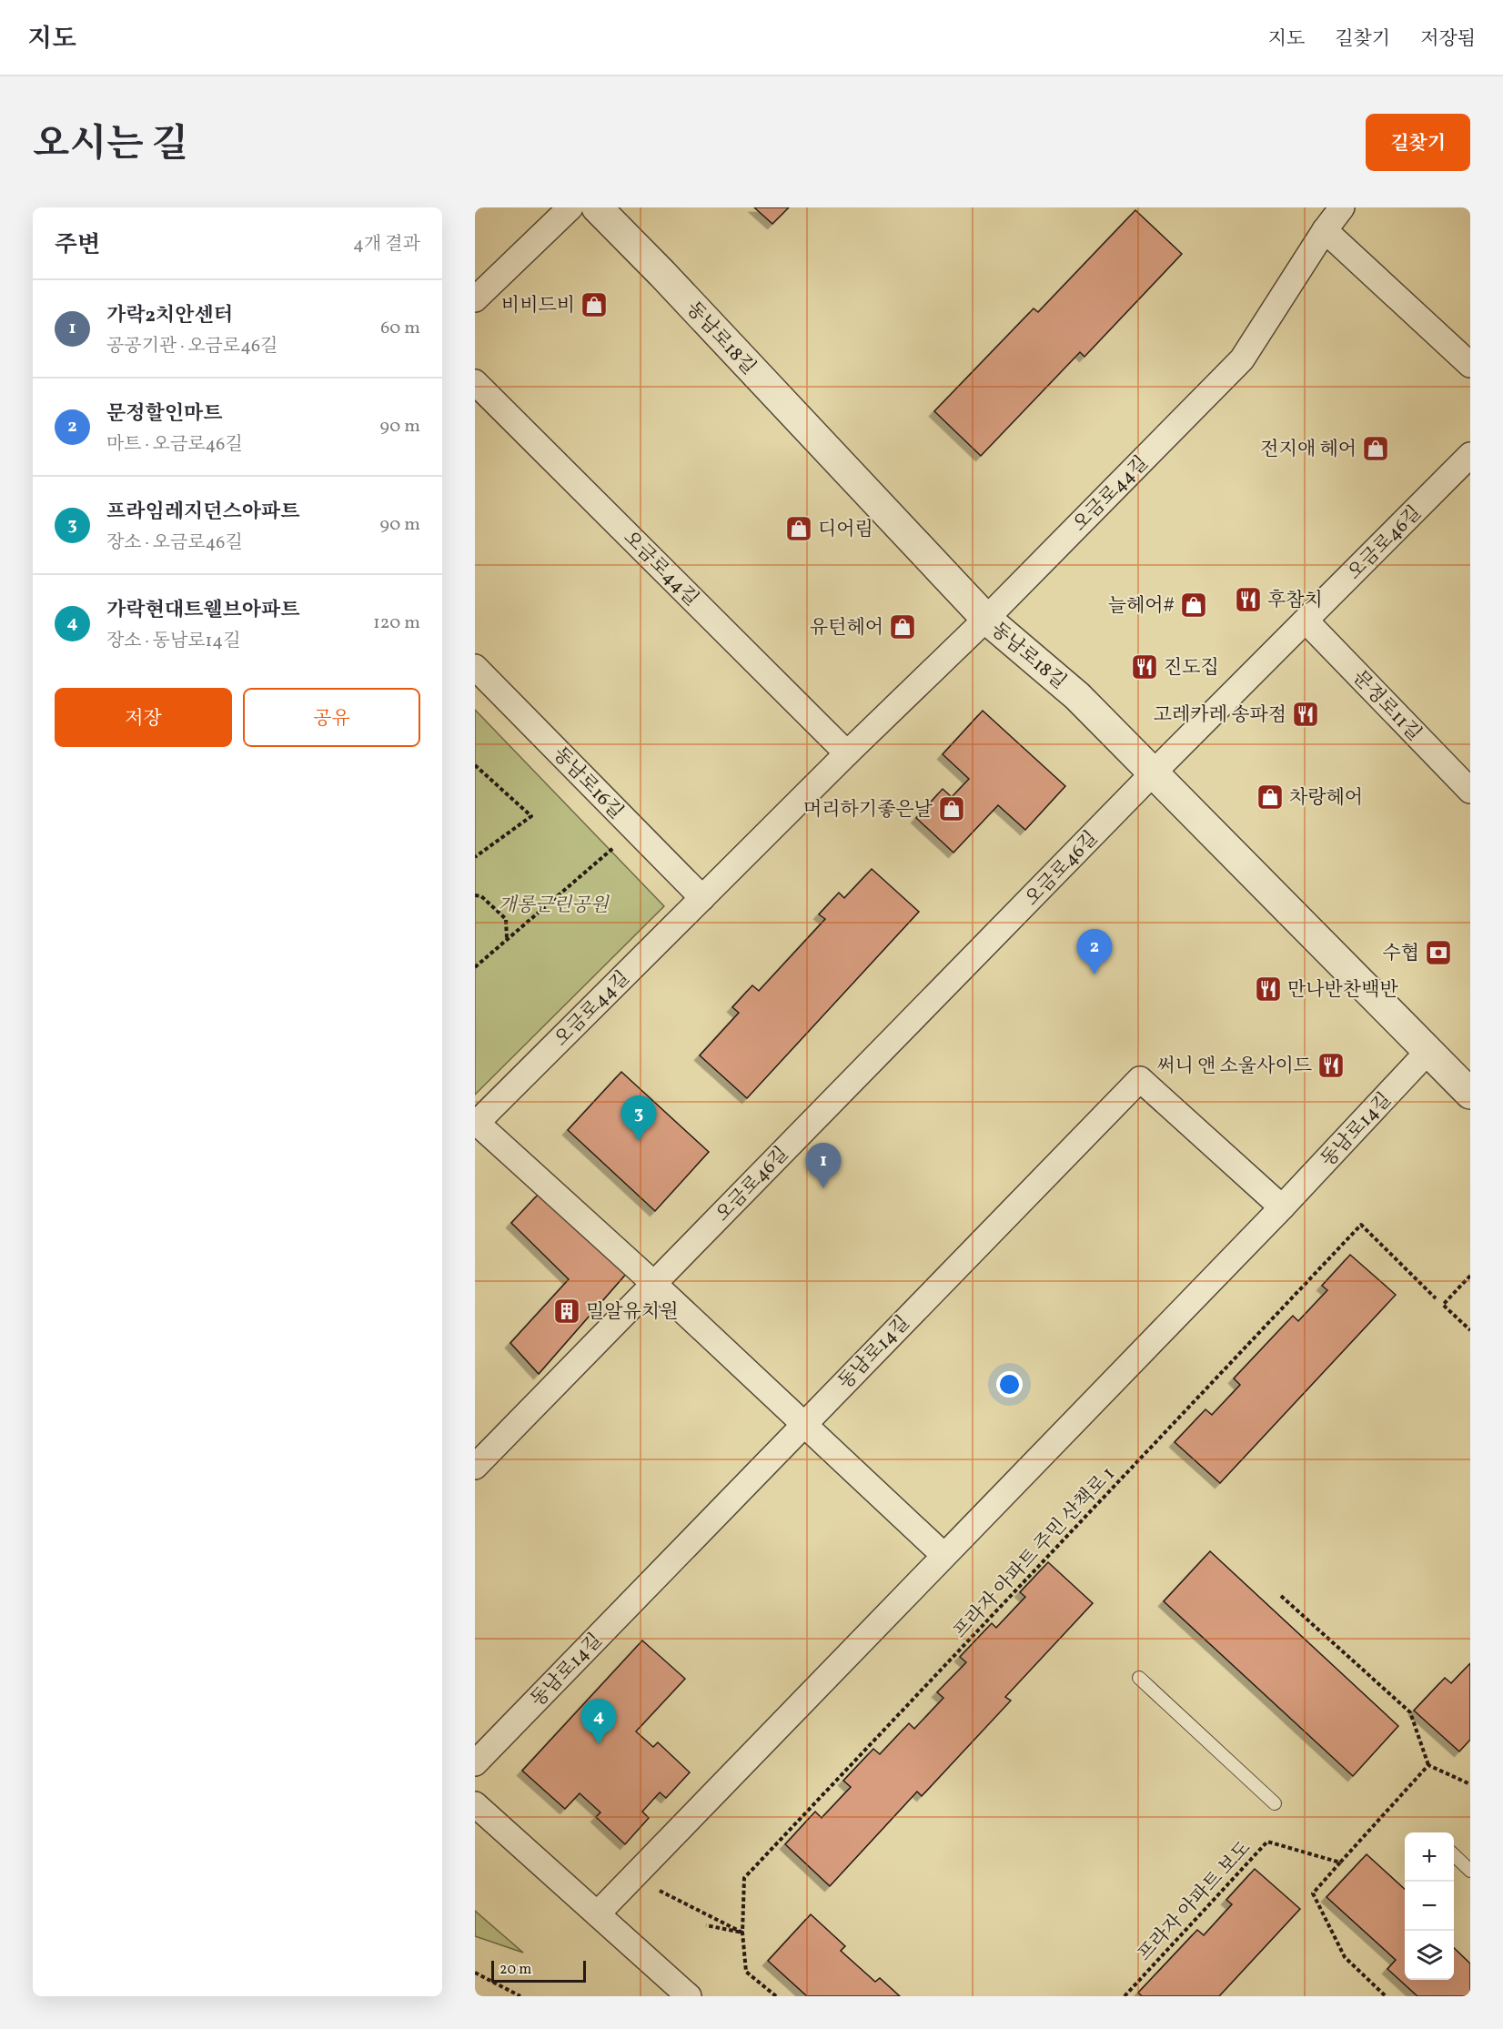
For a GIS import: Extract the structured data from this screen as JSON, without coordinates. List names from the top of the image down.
{
  "streets": {
    "street": [
      "동남로18길",
      "오금로44길",
      "오금로46길",
      "문정로11길",
      "동남로16길",
      "동남로14길"
    ],
    "path": ["프라자 아파트 주민 산책로 1", "프라자 아파트 보도"]
  },
  "crossings": [
    ["동남로18길", "오금로44길"],
    ["동남로18길", "오금로46길"],
    ["동남로18길", "동남로14길"],
    ["오금로44길", "동남로16길"],
    ["오금로46길", "문정로11길"]
  ],
  "parks": ["개롱근린공원"],
  "places": {
    "shop": [
      "비비드비",
      "전지애 헤어",
      "디어림",
      "늘헤어#",
      "유턴헤어",
      "차랑헤어",
      "머리하기좋은날"
    ],
    "restaurant": [
      "후참치",
      "진도집",
      "고레카레 송파점",
      "만나반찬백반",
      "써니 앤 소울사이드"
    ],
    "bank": ["수협"],
    "building": ["밀알유치원"]
  },
  "scale_bar": "20 m",
  "page": {
    "header": "지도",
    "nav": ["지도", "길찾기", "저장됨"],
    "title": "오시는 길",
    "buttons": [
      "길찾기",
      ["저장", "공유"]
    ],
    "heading": ["주변", "4개 결과"],
    "list": [
      {
        "mark": "1",
        "name": "가락2치안센터",
        "note": "공공기관 · 오금로46길",
        "value": "60 m"
      },
      {
        "mark": "2",
        "name": "문정할인마트",
        "note": "마트 · 오금로46길",
        "value": "90 m"
      },
      {
        "mark": "3",
        "name": "프라임레지던스아파트",
        "note": "장소 · 오금로46길",
        "value": "90 m"
      },
      {
        "mark": "4",
        "name": "가락현대트웰브아파트",
        "note": "장소 · 동남로14길",
        "value": "120 m"
      }
    ],
    "pins": [
      "2",
      "3",
      "1",
      "4"
    ],
    "map_buttons": ["+", "−"],
    "scale": "20 m"
  }
}
